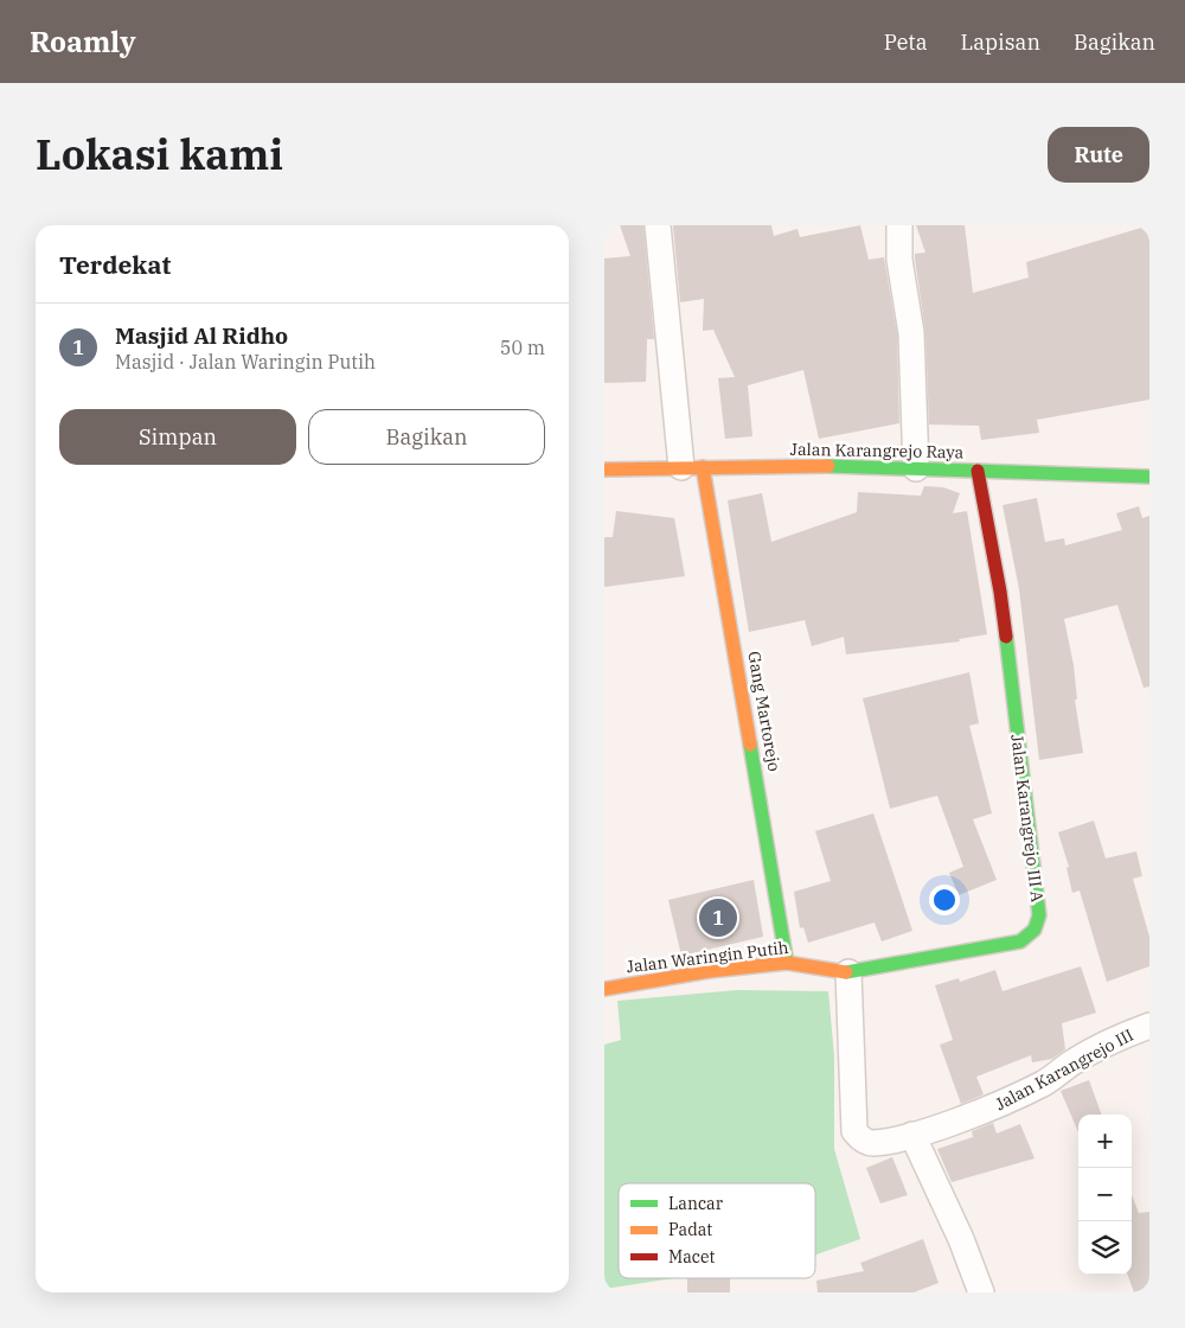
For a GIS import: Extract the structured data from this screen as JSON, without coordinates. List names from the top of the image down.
{
  "streets": {
    "street": [
      "Jalan Karangrejo Raya",
      "Gang Martorejo",
      "Jalan Karangrejo III A",
      "Jalan Waringin Putih",
      "Jalan Karangrejo III"
    ]
  },
  "crossings": [
    ["Jalan Karangrejo Raya", "Gang Martorejo"],
    ["Jalan Karangrejo Raya", "Jalan Karangrejo III A"],
    ["Gang Martorejo", "Jalan Waringin Putih"],
    ["Jalan Karangrejo III A", "Jalan Waringin Putih"]
  ],
  "legend": ["Lancar", "Padat", "Macet"],
  "page": {
    "header": "Roamly",
    "nav": ["Peta", "Lapisan", "Bagikan"],
    "title": "Lokasi kami",
    "buttons": [
      "Rute",
      ["Simpan", "Bagikan"]
    ],
    "heading": "Terdekat",
    "list": [
      {
        "mark": "1",
        "name": "Masjid Al Ridho",
        "note": "Masjid · Jalan Waringin Putih",
        "value": "50 m"
      }
    ],
    "pins": "1",
    "map_buttons": ["+", "−"]
  }
}
